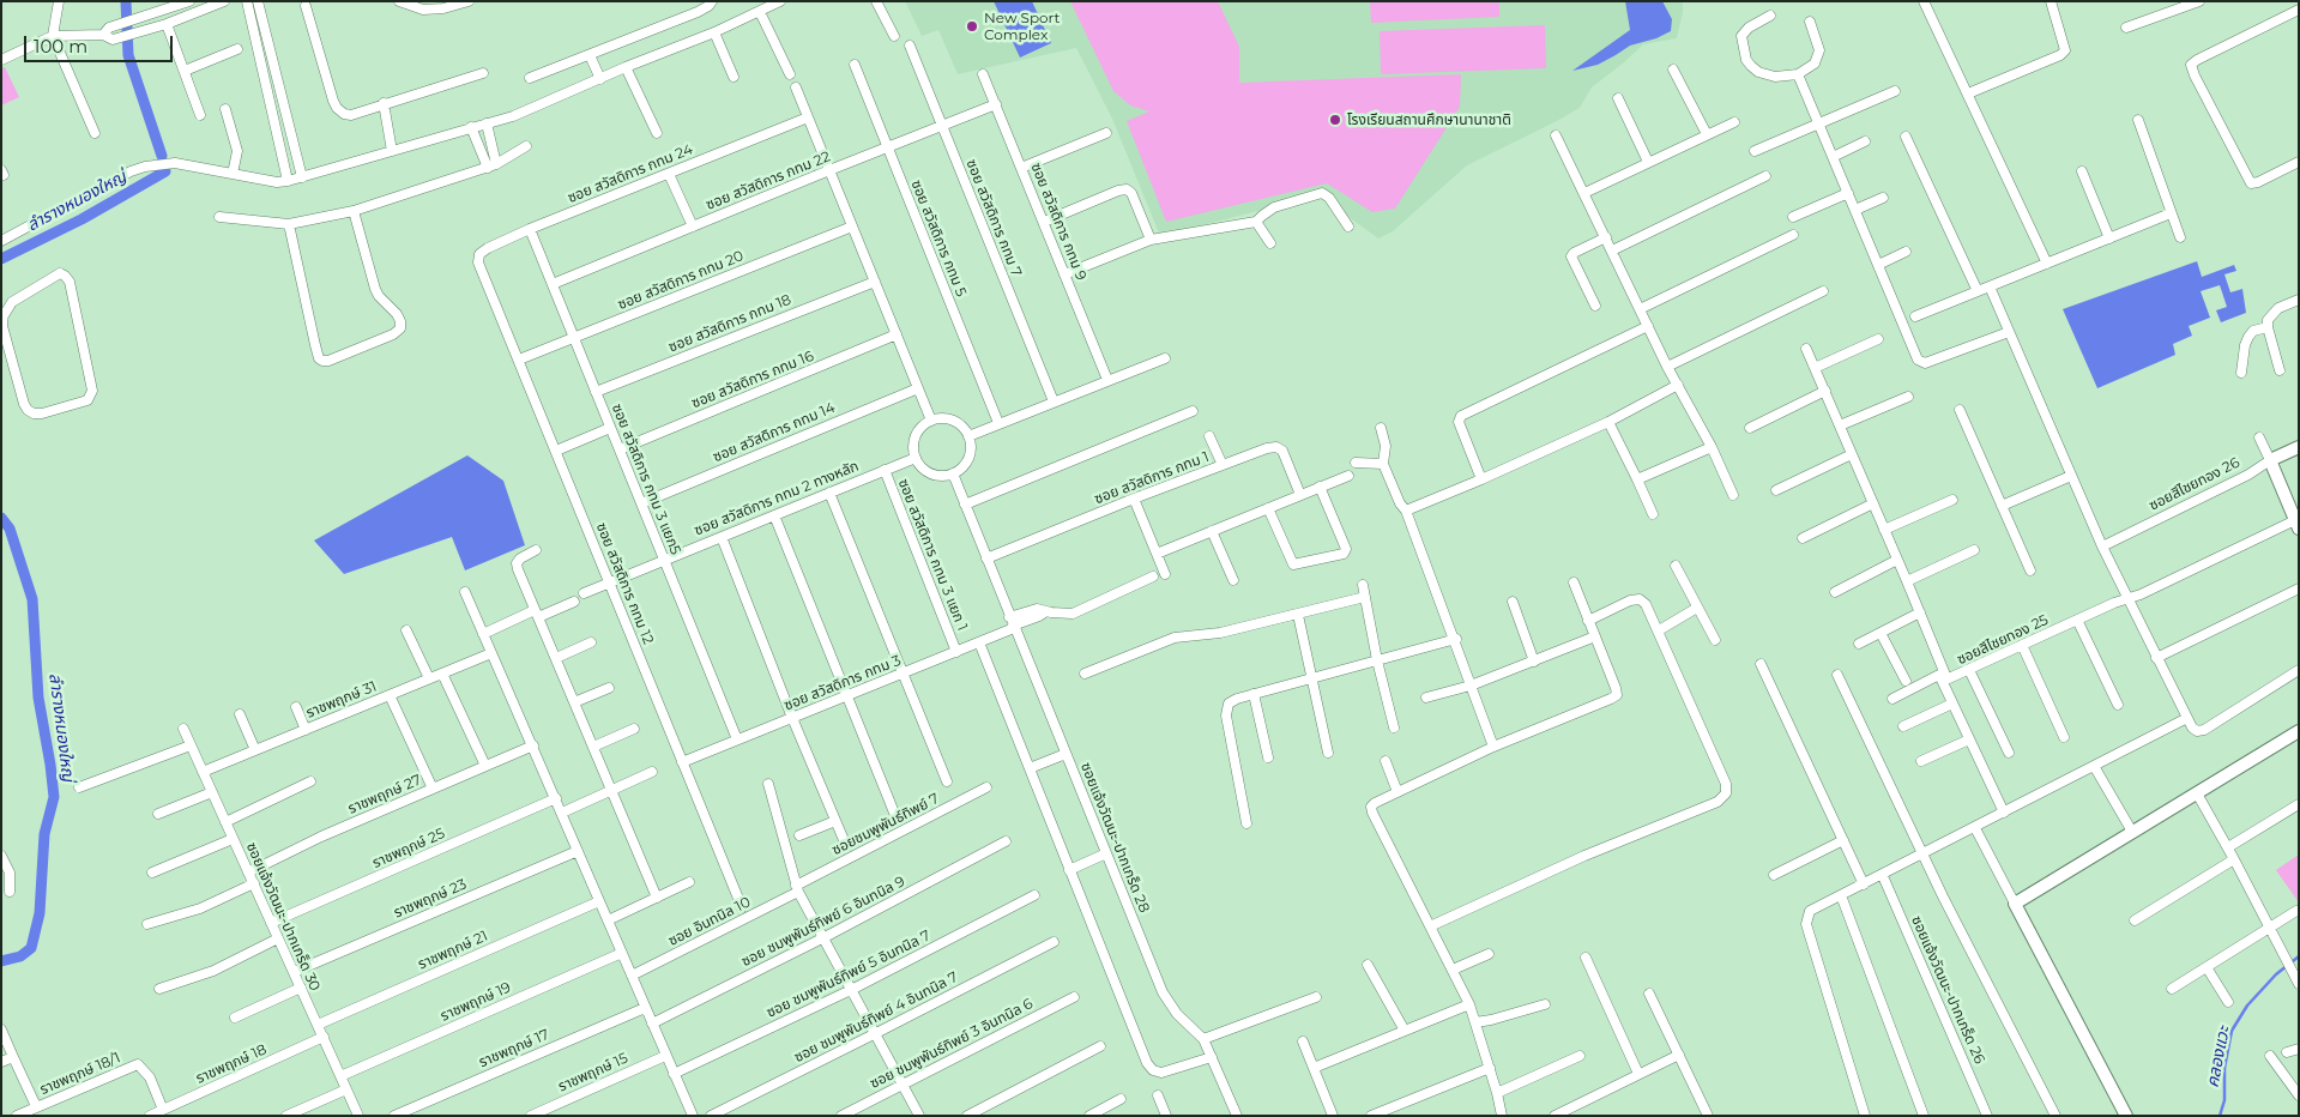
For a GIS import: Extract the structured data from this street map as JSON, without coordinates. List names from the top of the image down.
{
  "streets": {
    "street": [
      "ซอย สวัสดิการ กทม 24",
      "ซอย สวัสดิการ กทม 22",
      "ซอย สวัสดิการ กทม 7",
      "ซอย สวัสดิการ กทม 9",
      "ซอย สวัสดิการ กทม 5",
      "ซอย สวัสดิการ กทม 20",
      "ซอย สวัสดิการ กทม 18",
      "ซอย สวัสดิการ กทม 16",
      "ซอย สวัสดิการ กทม 14",
      "ซอย สวัสดิการ กทม 1",
      "ซอย สวัสดิการ กทม 3 แยก5",
      "ซอยสีไชยทอง 26",
      "ซอย สวัสดิการ กทม 2 ทางหลัก",
      "ซอย สวัสดิการ กทม 3 แยก 1",
      "ซอย สวัสดิการ กทม 12",
      "ซอยสีไชยทอง 25",
      "ซอย สวัสดิการ กทม 3",
      "ราชพฤกษ์ 31",
      "ราชพฤกษ์ 27",
      "ซอยชมพูพันธ์ทิพย์ 7",
      "ซอยแจ้งวัฒนะ-ปากเกร็ด 28",
      "ราชพฤกษ์ 25",
      "ราชพฤกษ์ 23",
      "ซอยแจ้งวัฒนะ-ปากเกร็ด 30",
      "ซอย อินทนิล 10",
      "ซอย ชมพูพันธ์ทิพย์ 6 อินทนิล 9",
      "ราชพฤกษ์ 21",
      "ซอย ชมพูพันธ์ทิพย์ 5 อินทนิล 7",
      "ซอยแจ้งวัฒนะ-ปากเกร็ด 26",
      "ราชพฤกษ์ 19",
      "ซอย ชมพูพันธ์ทิพย์ 4 อินทนิล 7",
      "ซอย ชมพูพันธ์ทิพย์ 3 อินทนิล 6",
      "ราชพฤกษ์ 17",
      "ราชพฤกษ์ 18",
      "ราชพฤกษ์ 15",
      "ราชพฤกษ์ 18/1"
    ]
  },
  "crossings": [
    ["ซอย สวัสดิการ กทม 24", "ซอย สวัสดิการ กทม 3 แยก5"],
    ["ซอย สวัสดิการ กทม 24", "ซอย สวัสดิการ กทม 12"],
    ["ซอย สวัสดิการ กทม 22", "ซอย สวัสดิการ กทม 7"],
    ["ซอย สวัสดิการ กทม 22", "ซอย สวัสดิการ กทม 9"],
    ["ซอย สวัสดิการ กทม 22", "ซอย สวัสดิการ กทม 5"],
    ["ซอย สวัสดิการ กทม 22", "ซอย สวัสดิการ กทม 3 แยก5"],
    ["ซอย สวัสดิการ กทม 20", "ซอย สวัสดิการ กทม 3 แยก5"],
    ["ซอย สวัสดิการ กทม 20", "ซอย สวัสดิการ กทม 12"],
    ["ซอย สวัสดิการ กทม 18", "ซอย สวัสดิการ กทม 3 แยก5"],
    ["ซอย สวัสดิการ กทม 16", "ซอย สวัสดิการ กทม 3 แยก5"],
    ["ซอย สวัสดิการ กทม 14", "ซอย สวัสดิการ กทม 3 แยก5"],
    ["ซอย สวัสดิการ กทม 1", "ซอยแจ้งวัฒนะ-ปากเกร็ด 28"],
    ["ซอย สวัสดิการ กทม 3 แยก5", "ซอย สวัสดิการ กทม 2 ทางหลัก"],
    ["ซอย สวัสดิการ กทม 3 แยก5", "ซอย สวัสดิการ กทม 3"],
    ["ซอย สวัสดิการ กทม 2 ทางหลัก", "ซอย สวัสดิการ กทม 3 แยก 1"],
    ["ซอย สวัสดิการ กทม 2 ทางหลัก", "ซอย สวัสดิการ กทม 12"],
    ["ซอย สวัสดิการ กทม 2 ทางหลัก", "ซอยแจ้งวัฒนะ-ปากเกร็ด 28"],
    ["ซอย สวัสดิการ กทม 3 แยก 1", "ซอย สวัสดิการ กทม 3"],
    ["ซอย สวัสดิการ กทม 12", "ซอย สวัสดิการ กทม 3"],
    ["ซอย สวัสดิการ กทม 3", "ซอยแจ้งวัฒนะ-ปากเกร็ด 28"],
    ["ราชพฤกษ์ 31", "ซอยแจ้งวัฒนะ-ปากเกร็ด 30"],
    ["ราชพฤกษ์ 27", "ซอยแจ้งวัฒนะ-ปากเกร็ด 30"],
    ["ซอยชมพูพันธ์ทิพย์ 7", "ซอย อินทนิล 10"],
    ["ราชพฤกษ์ 25", "ซอยแจ้งวัฒนะ-ปากเกร็ด 30"],
    ["ราชพฤกษ์ 23", "ซอยแจ้งวัฒนะ-ปากเกร็ด 30"],
    ["ซอยแจ้งวัฒนะ-ปากเกร็ด 30", "ราชพฤกษ์ 21"],
    ["ซอยแจ้งวัฒนะ-ปากเกร็ด 30", "ราชพฤกษ์ 19"],
    ["ซอยแจ้งวัฒนะ-ปากเกร็ด 30", "ราชพฤกษ์ 18"],
    ["ราชพฤกษ์ 18", "ราชพฤกษ์ 18/1"]
  ],
  "water": ["ลำรางหนองใหญ่", "คลองแวะ"],
  "places": ["New Sport Complex", "โรงเรียนสถานศึกษานานาชาติ"],
  "scale_bar": "100 m"
}
